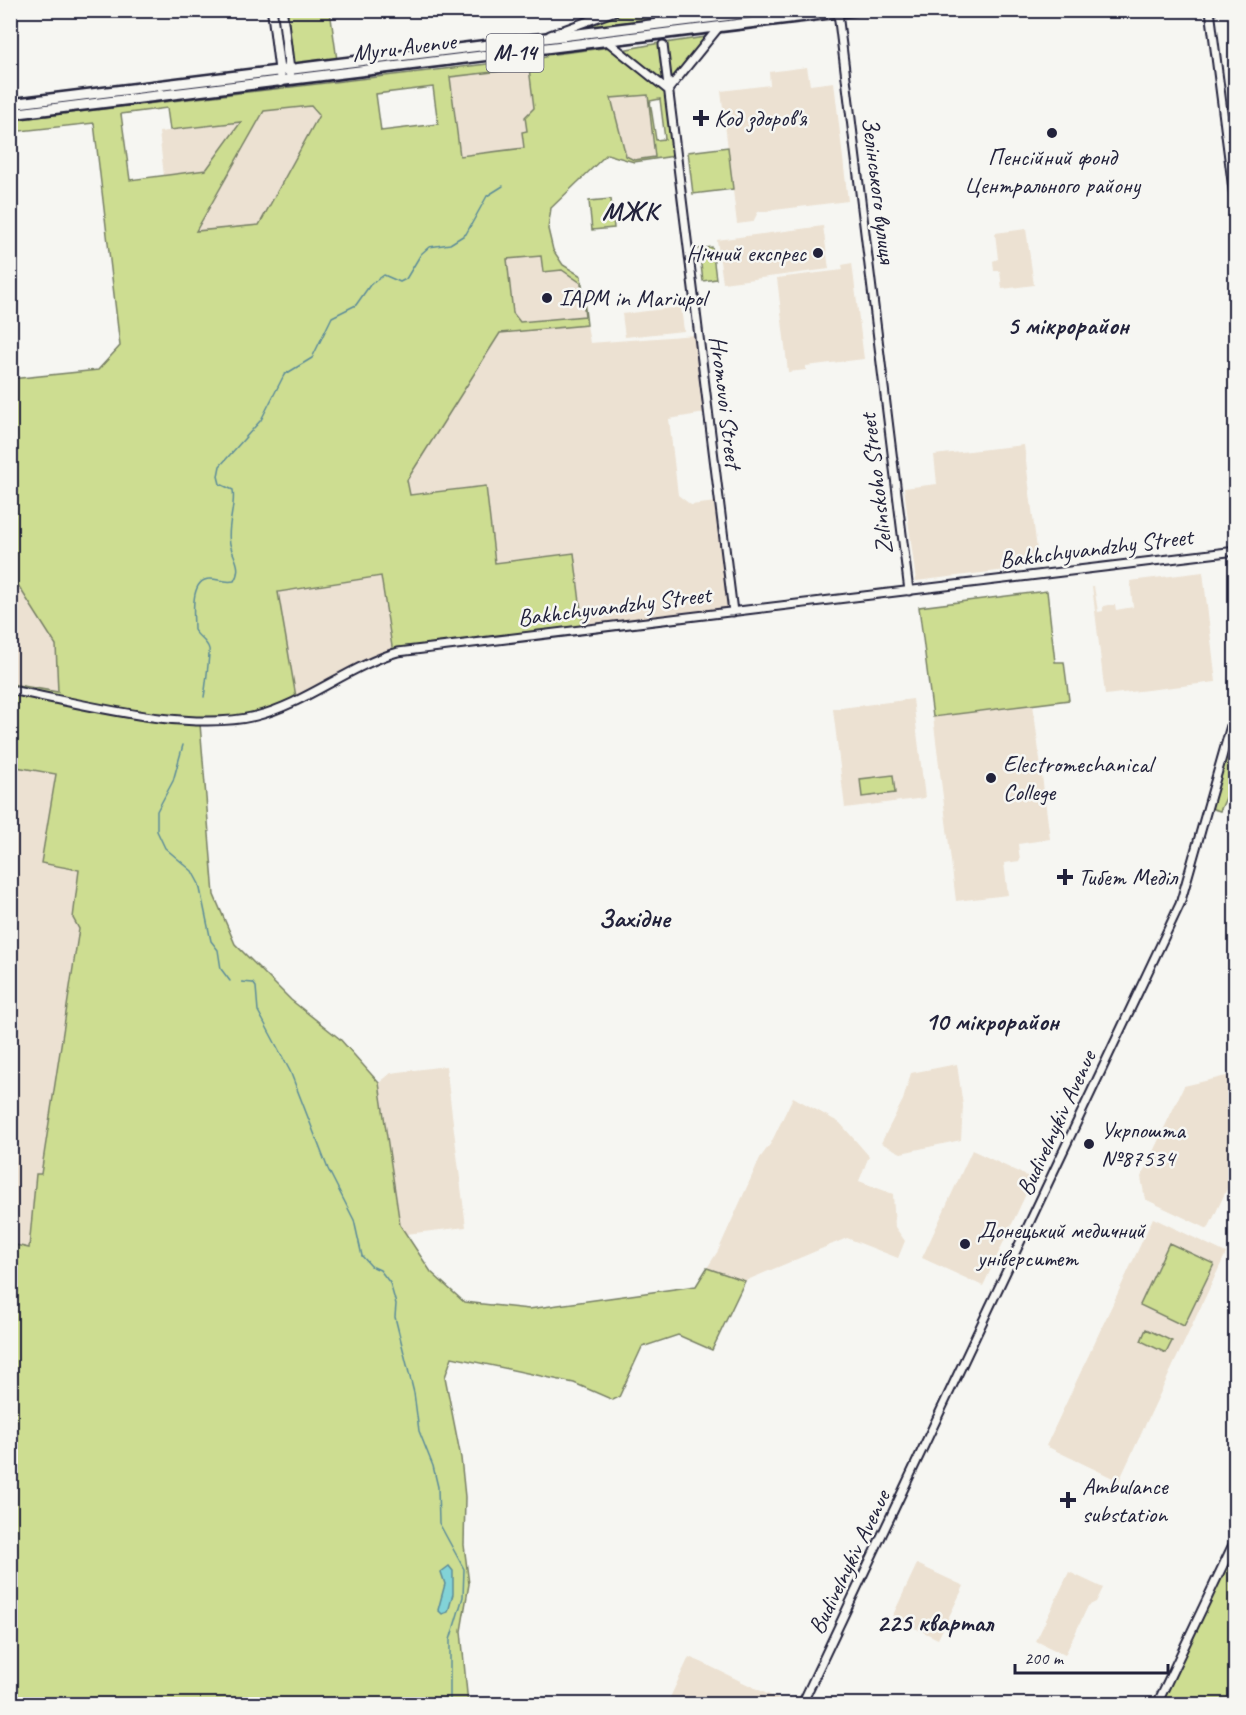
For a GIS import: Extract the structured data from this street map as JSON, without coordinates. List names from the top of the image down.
{
  "streets": {
    "highway": ["Myru Avenue", "М-14"],
    "street": [
      "Зелінського вулиця",
      "Hromovoi Street",
      "Bakhchyvandzhy Street",
      "Budivelnykiv Avenue"
    ]
  },
  "crossings": [
    ["Myru Avenue", "М-14"],
    ["Myru Avenue", "Зелінського вулиця"],
    ["М-14", "Зелінського вулиця"],
    ["Зелінського вулиця", "Bakhchyvandzhy Street"],
    ["Hromovoi Street", "Bakhchyvandzhy Street"]
  ],
  "districts": [
    "МЖК",
    "5 мікрорайон",
    "Західне",
    "10 мікрорайон",
    "225 квартал"
  ],
  "places": {
    "health": ["Код здоров'я", "Тибет Меділ", "Ambulance substation"],
    "other": [
      "Пенсійний фонд Центрального району",
      "Нічний експрес",
      "IAPM in Mariupol",
      "Electromechanical College",
      "Укрпошта №87534",
      "Донецький медичний університет"
    ]
  },
  "scale_bar": "200 m"
}
